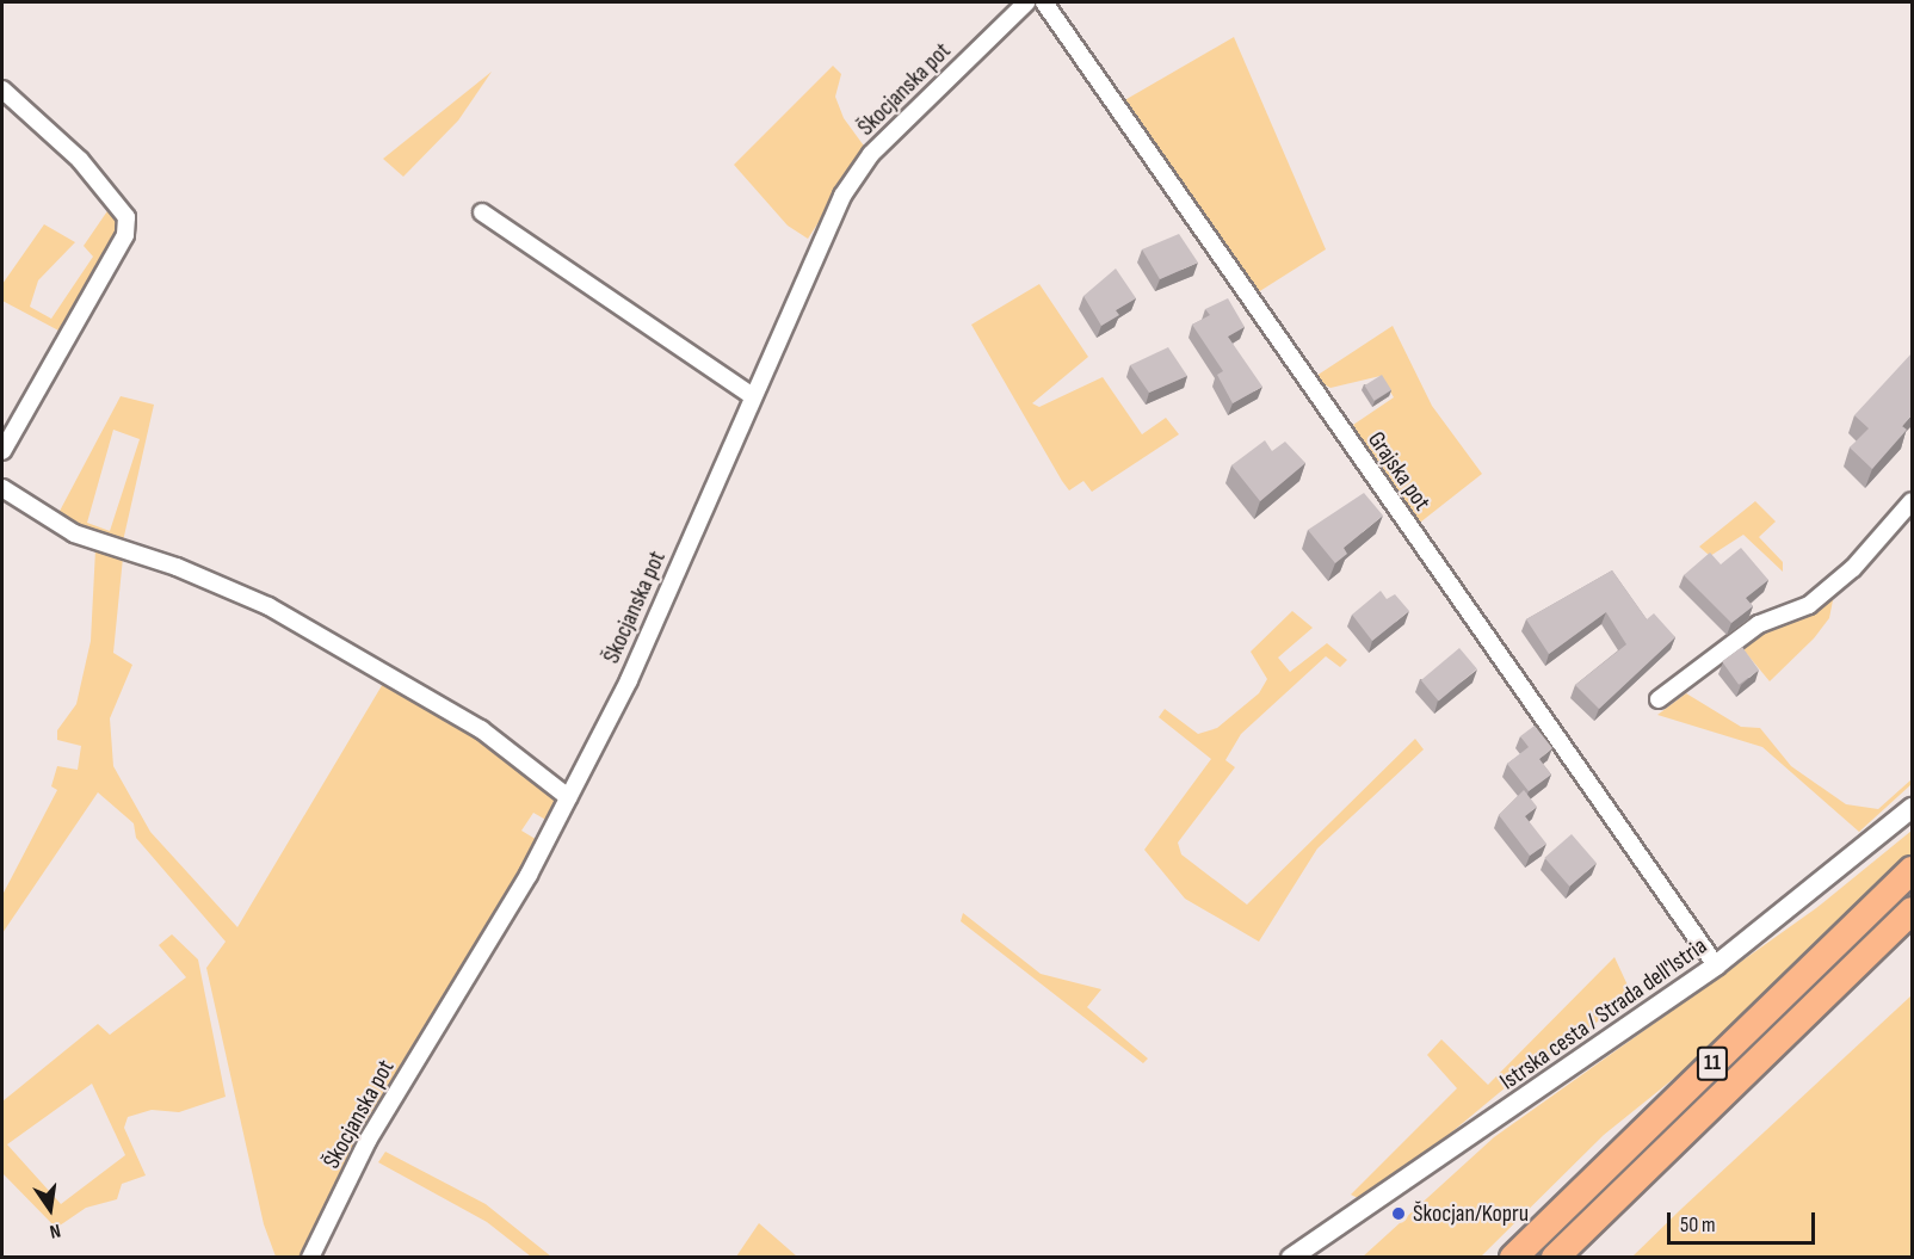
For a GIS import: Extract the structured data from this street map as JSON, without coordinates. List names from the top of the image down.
{
  "streets": {
    "highway": ["11"],
    "street": ["Škocjanska pot", "Grajska pot", "Istrska cesta / Strada dell'Istria"]
  },
  "crossings": [
    ["Grajska pot", "Istrska cesta / Strada dell'Istria"]
  ],
  "places": ["Škocjan/Kopru"],
  "scale_bar": "50 m",
  "north": "bottom"
}
